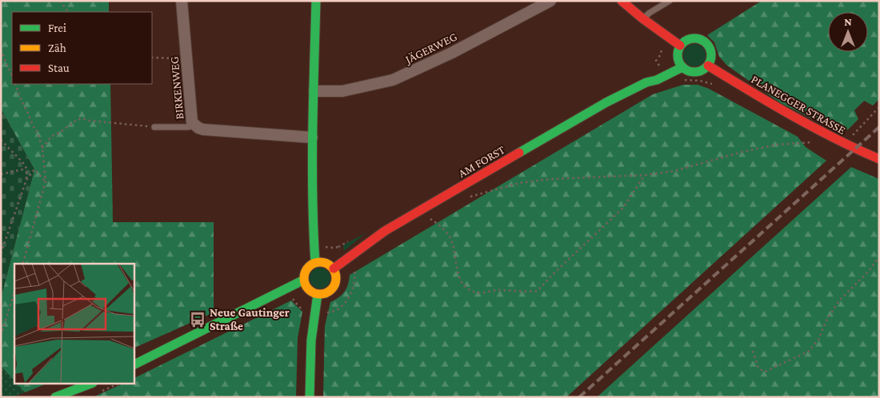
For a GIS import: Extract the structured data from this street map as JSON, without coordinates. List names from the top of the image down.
{
  "streets": {
    "street": [
      "JÄGERWEG",
      "BIRKENWEG",
      "PLANEGGER STRASSE",
      "AM FORST"
    ]
  },
  "crossings": [
    ["PLANEGGER STRASSE", "AM FORST"]
  ],
  "places": {
    "bus stop": ["Neue Gautinger Straße"]
  },
  "legend": ["Frei", "Zäh", "Stau"],
  "north": "top"
}
